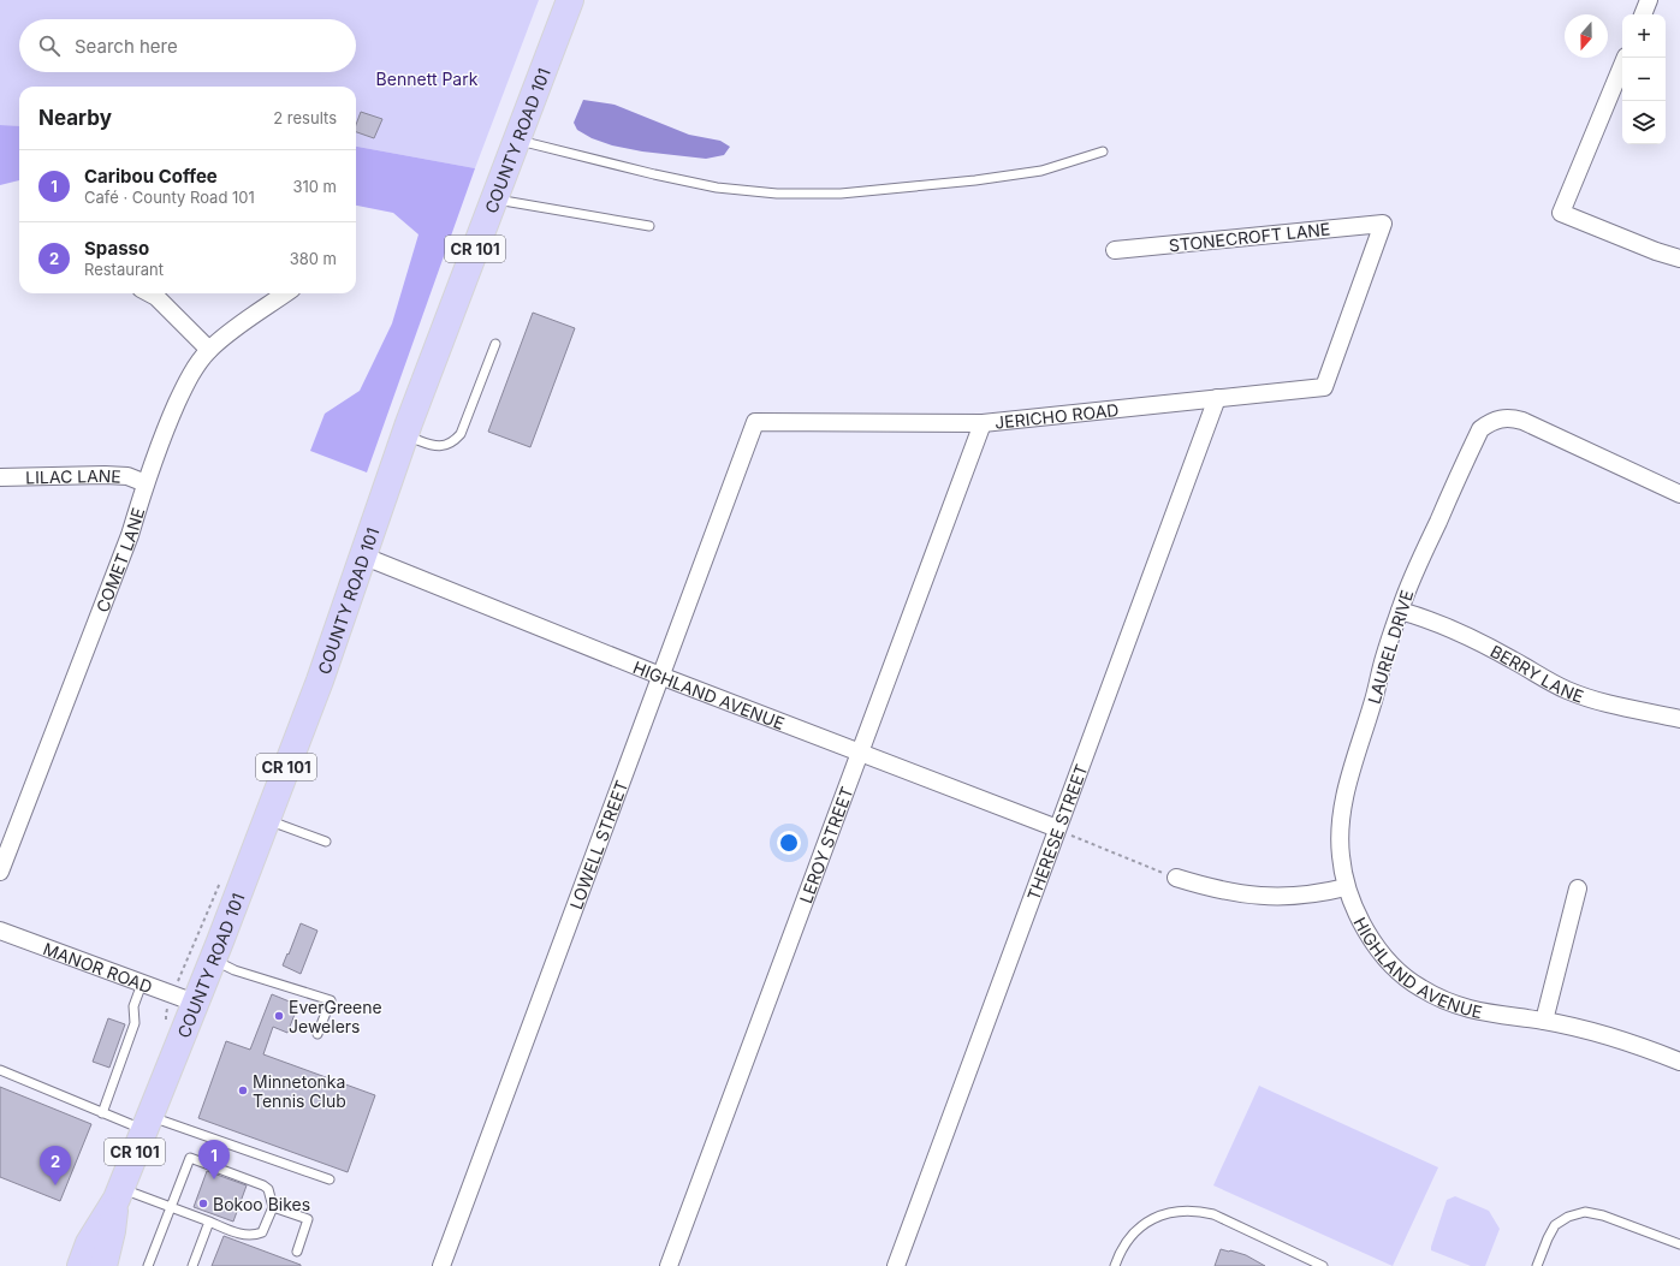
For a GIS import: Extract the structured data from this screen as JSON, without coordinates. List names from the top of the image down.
{
  "streets": {
    "main road": ["COUNTY ROAD 101", "CR 101"],
    "street": [
      "STONECROFT LANE",
      "JERICHO ROAD",
      "LILAC LANE",
      "COMET LANE",
      "LAUREL DRIVE",
      "BERRY LANE",
      "HIGHLAND AVENUE",
      "THERESE STREET",
      "LOWELL STREET",
      "LEROY STREET",
      "MANOR ROAD"
    ]
  },
  "crossings": [
    ["COUNTY ROAD 101", "HIGHLAND AVENUE"],
    ["COUNTY ROAD 101", "MANOR ROAD"],
    ["STONECROFT LANE", "JERICHO ROAD"],
    ["JERICHO ROAD", "THERESE STREET"],
    ["JERICHO ROAD", "LOWELL STREET"],
    ["JERICHO ROAD", "LEROY STREET"],
    ["LILAC LANE", "COMET LANE"],
    ["LAUREL DRIVE", "BERRY LANE"],
    ["LAUREL DRIVE", "HIGHLAND AVENUE"],
    ["HIGHLAND AVENUE", "THERESE STREET"],
    ["HIGHLAND AVENUE", "LOWELL STREET"],
    ["HIGHLAND AVENUE", "LEROY STREET"]
  ],
  "parks": ["Bennett Park"],
  "places": ["EverGreene Jewelers", "Minnetonka Tennis Club", "Bokoo Bikes"],
  "north": "bottom",
  "page": {
    "map_buttons": ["+", "−"],
    "search": "Search here",
    "heading": ["Nearby", "2 results"],
    "list": [
      {
        "mark": "1",
        "name": "Caribou Coffee",
        "note": "Café · County Road 101",
        "value": "310 m"
      },
      {
        "mark": "2",
        "name": "Spasso",
        "note": "Restaurant",
        "value": "380 m"
      }
    ],
    "pins": ["1", "2"]
  }
}
